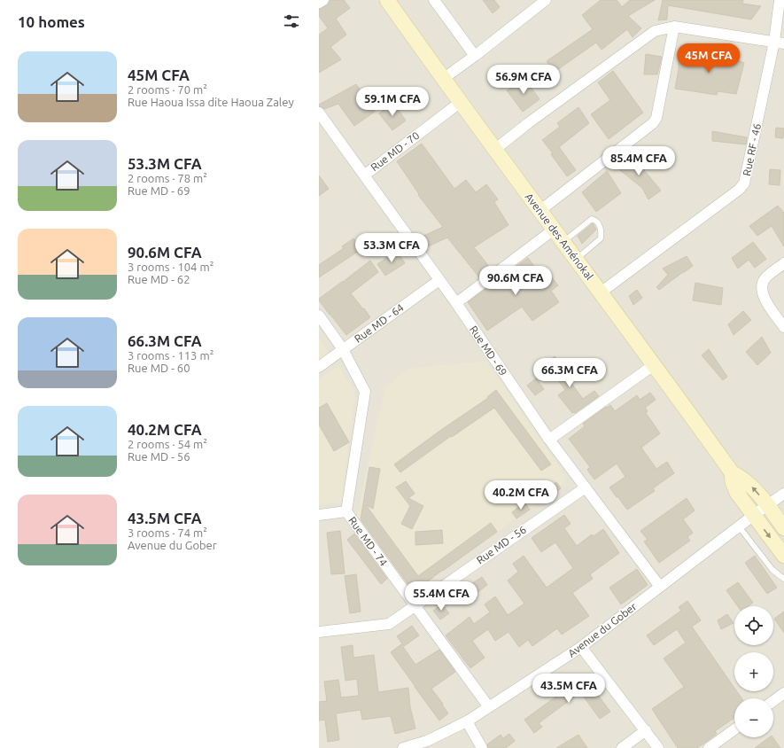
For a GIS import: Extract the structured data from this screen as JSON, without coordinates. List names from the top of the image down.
{
  "streets": {
    "main road": ["Avenue des Aménokal"],
    "street": [
      "Rue RF - 46",
      "Rue MD - 70",
      "Rue MD - 64",
      "Rue MD - 69",
      "Rue MD - 74",
      "Rue MD - 56",
      "Avenue du Gober"
    ]
  },
  "crossings": [
    ["Rue RF - 46", "Avenue des Aménokal"],
    ["Rue MD - 70", "Avenue des Aménokal"],
    ["Rue MD - 70", "Rue MD - 69"],
    ["Avenue des Aménokal", "Avenue du Gober"],
    ["Rue MD - 64", "Rue MD - 69"],
    ["Rue MD - 64", "Rue MD - 74"],
    ["Rue MD - 69", "Rue MD - 56"],
    ["Rue MD - 69", "Avenue du Gober"],
    ["Rue MD - 74", "Rue MD - 56"],
    ["Rue MD - 74", "Avenue du Gober"]
  ],
  "page": {
    "heading": "10 homes",
    "list": [
      {
        "name": "45M CFA",
        "note": "2 rooms · 70 m² · Rue Haoua Issa dite Haoua Zaley"
      },
      {
        "name": "53.3M CFA",
        "note": "2 rooms · 78 m² · Rue MD - 69"
      },
      {
        "name": "90.6M CFA",
        "note": "3 rooms · 104 m² · Rue MD - 62"
      },
      {
        "name": "66.3M CFA",
        "note": "3 rooms · 113 m² · Rue MD - 60"
      },
      {
        "name": "40.2M CFA",
        "note": "2 rooms · 54 m² · Rue MD - 56"
      },
      {
        "name": "43.5M CFA",
        "note": "3 rooms · 74 m² · Avenue du Gober"
      }
    ],
    "price": [
      "45M CFA",
      "56.9M CFA",
      "59.1M CFA",
      "85.4M CFA",
      "53.3M CFA",
      "90.6M CFA",
      "66.3M CFA",
      "40.2M CFA",
      "55.4M CFA",
      "43.5M CFA"
    ],
    "map_buttons": ["+", "−"]
  }
}
